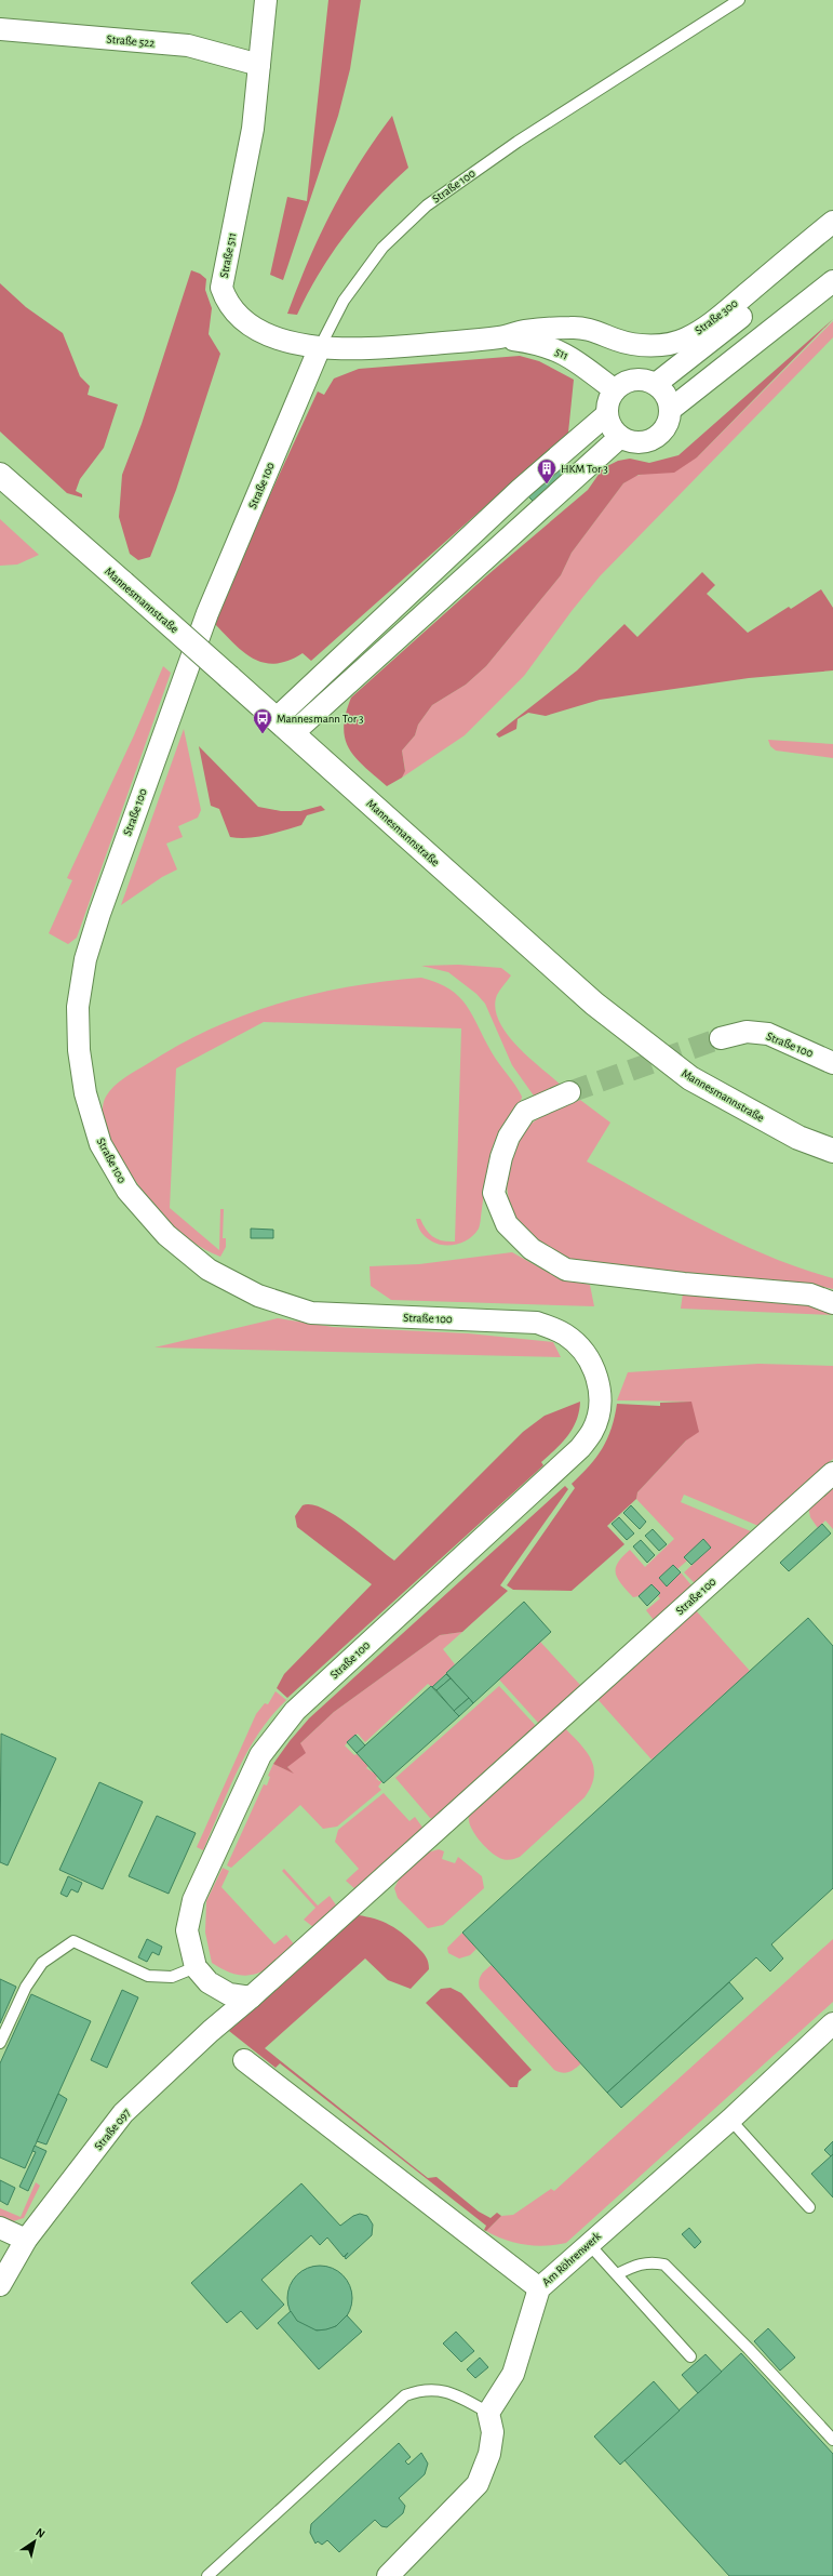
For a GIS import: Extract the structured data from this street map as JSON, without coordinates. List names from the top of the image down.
{
  "streets": {
    "main road": ["Mannesmannstraße"],
    "street": [
      "Straße 522",
      "Straße 100",
      "Straße 511",
      "Straße 300",
      "511",
      "Straße 097",
      "Am Röhrenwerk"
    ]
  },
  "crossings": [
    ["Straße 522", "Straße 511"],
    ["Straße 100", "Straße 511"],
    ["Straße 100", "Straße 097"],
    ["Straße 511", "Straße 300"],
    ["Straße 511", "511"],
    ["Straße 300", "511"]
  ],
  "places": {
    "building": ["HKM Tor 3"],
    "bus stop": ["Mannesmann Tor 3"]
  },
  "north": "top right"
}
